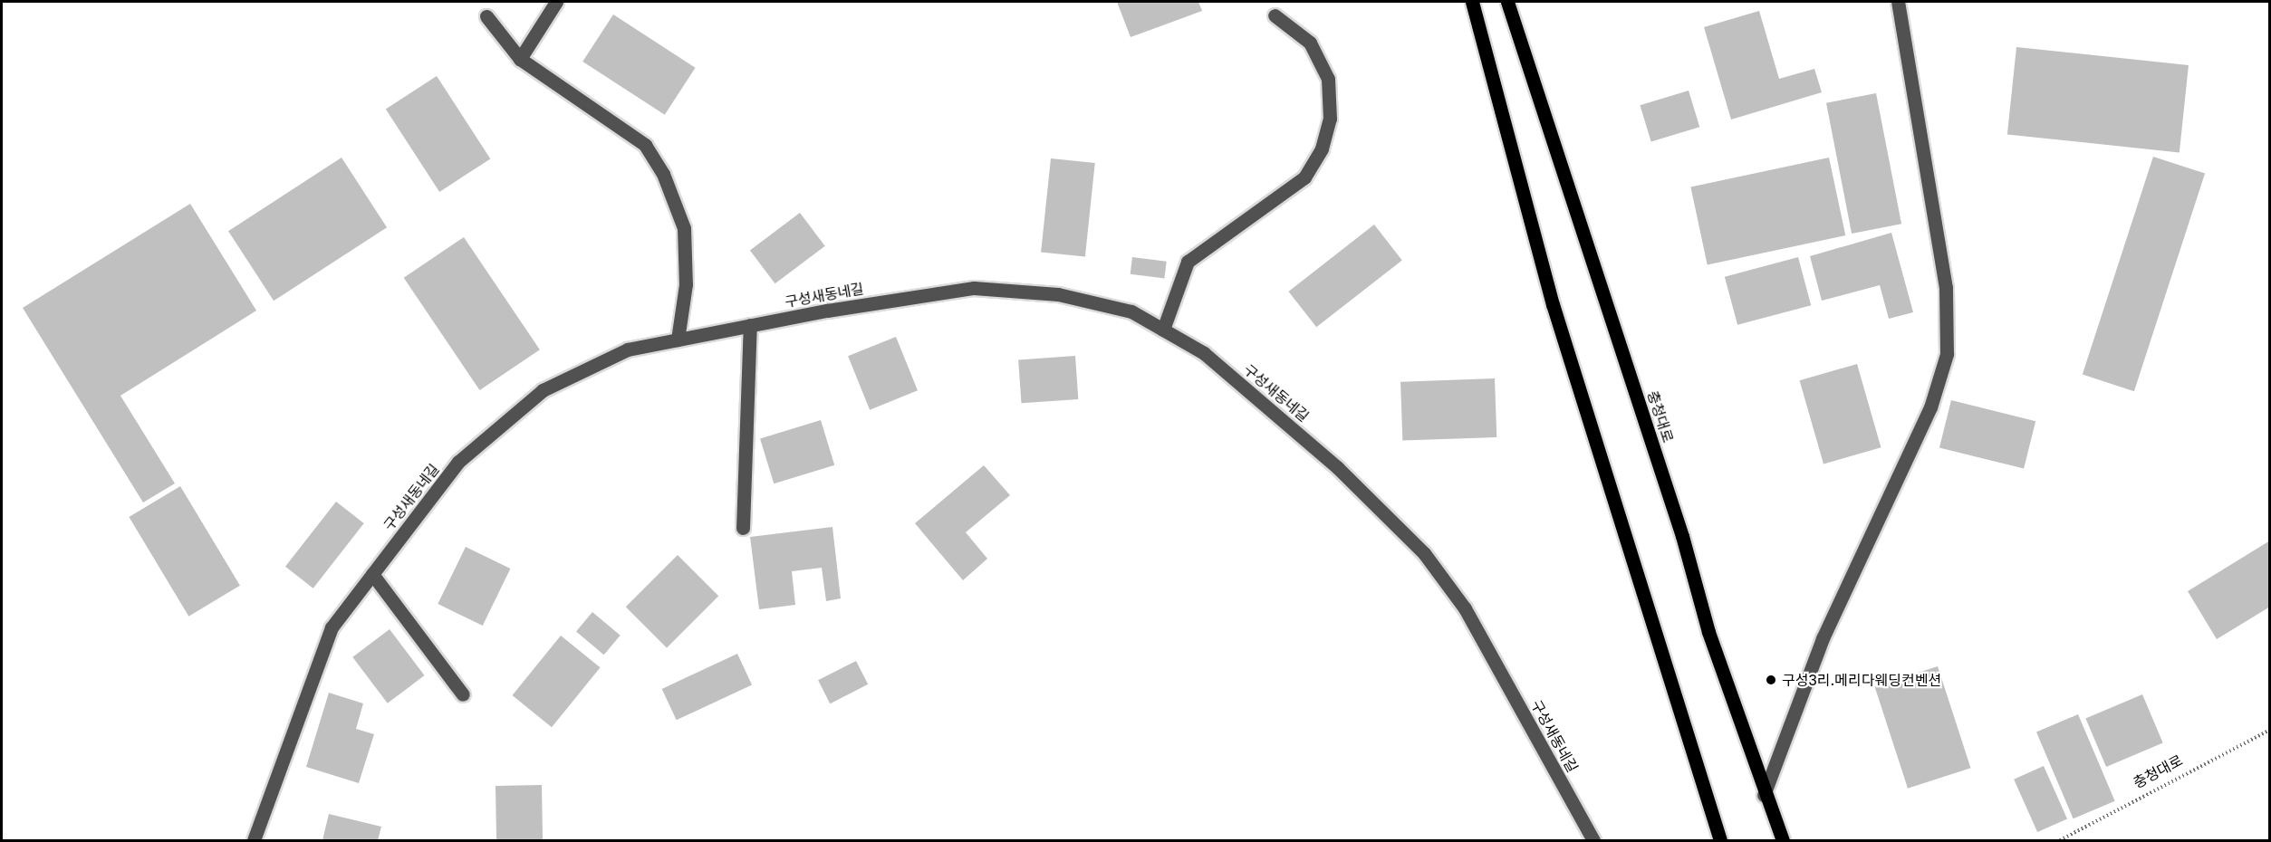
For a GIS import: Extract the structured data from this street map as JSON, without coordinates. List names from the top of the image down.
{
  "streets": {
    "main road": ["충청대로"],
    "street": ["구성새동네길"]
  },
  "places": ["구성3리.메리다웨딩컨벤션"]
}
